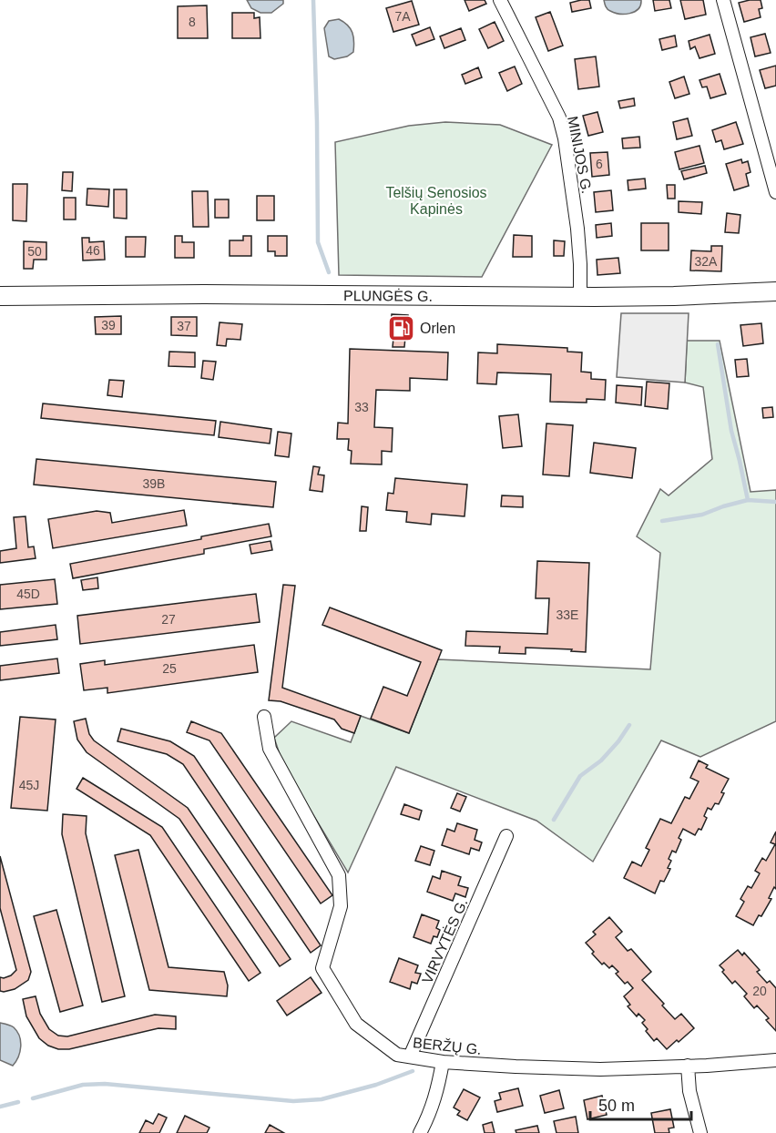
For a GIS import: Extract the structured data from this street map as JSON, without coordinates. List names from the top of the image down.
{
  "streets": {
    "main road": ["PLUNGĖS G."],
    "street": ["MINIJOS G.", "VIRVYTĖS G.", "BERŽŲ G."]
  },
  "crossings": [
    ["MINIJOS G.", "PLUNGĖS G."],
    ["VIRVYTĖS G.", "BERŽŲ G."]
  ],
  "parks": ["Telšių Senosios Kapinės"],
  "places": {
    "fuel station": ["Orlen"]
  },
  "house_numbers": [
    "7A",
    "8",
    "6",
    "46",
    "50",
    "32A",
    "39",
    "37",
    "33",
    "39B",
    "45D",
    "33E",
    "27",
    "25",
    "45J",
    "20"
  ],
  "scale_bar": "50 m"
}
